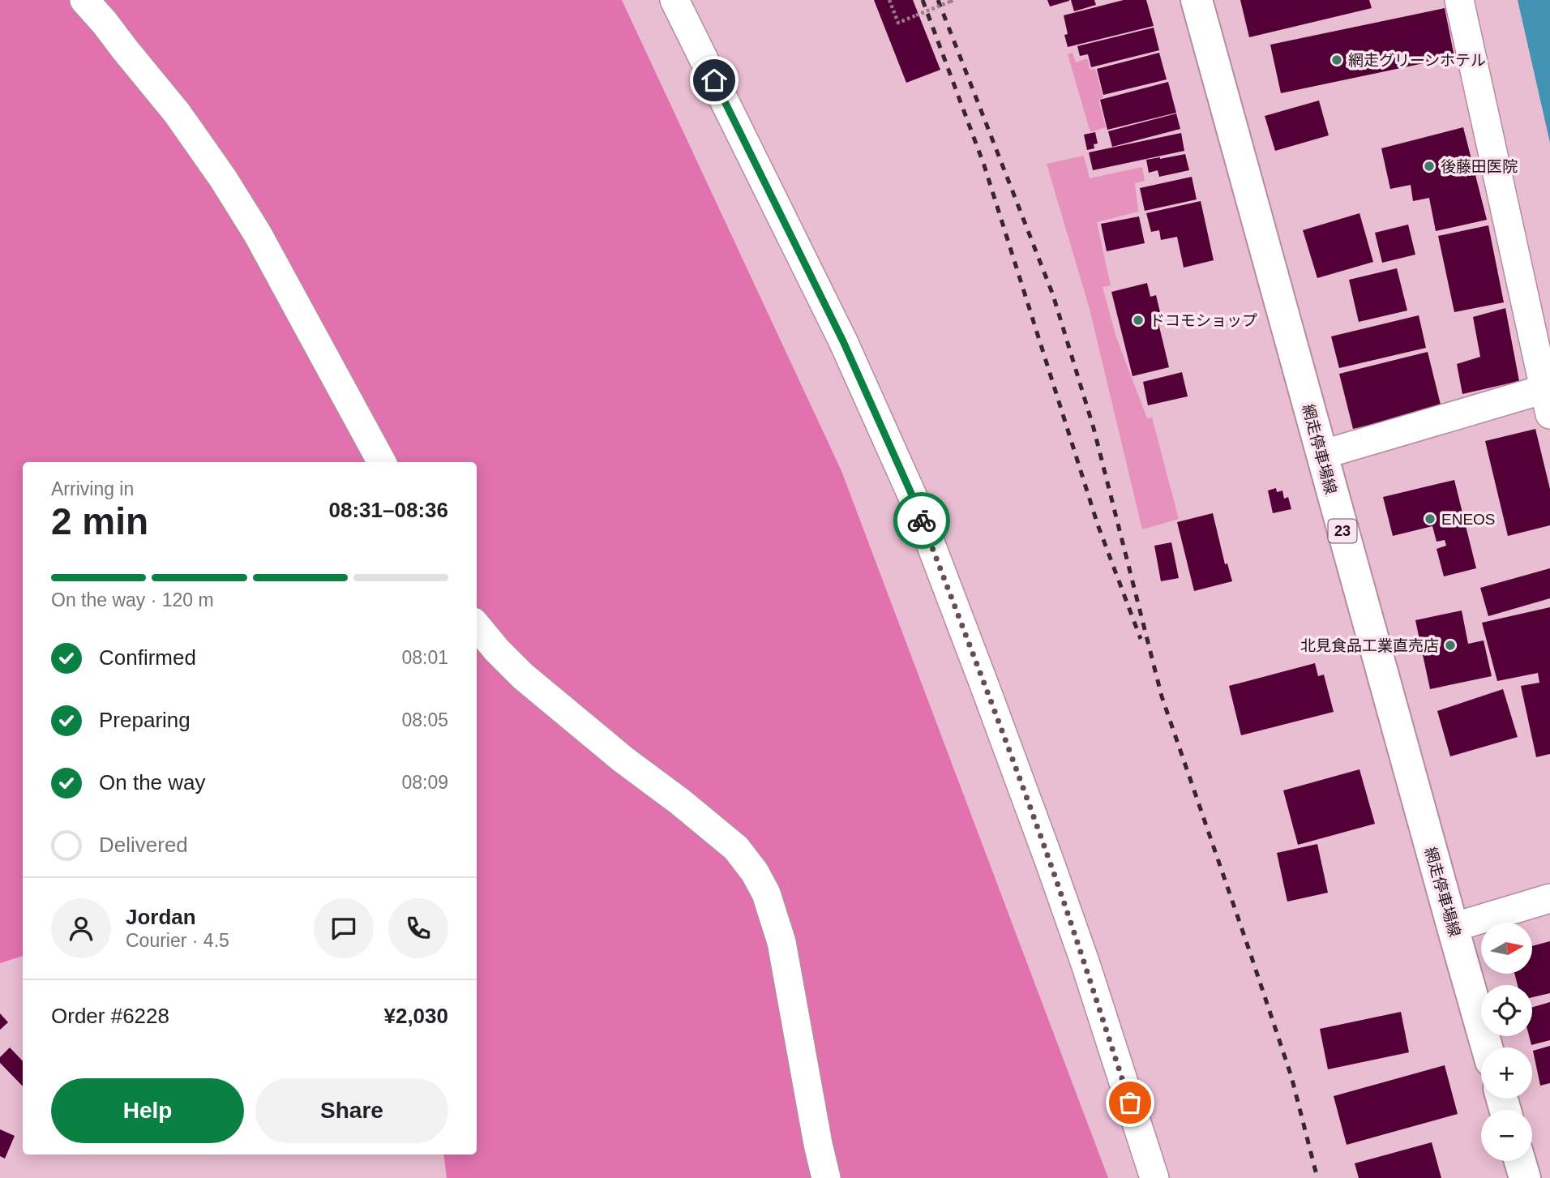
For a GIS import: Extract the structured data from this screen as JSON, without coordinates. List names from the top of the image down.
{
  "streets": {
    "main road": ["網走停車場線", "23"]
  },
  "places": [
    "網走グリーンホテル",
    "後藤田医院",
    "ドコモショップ",
    "ENEOS",
    "北見食品工業直売店"
  ],
  "north": "right",
  "page": {
    "heading": ["2 min", "Arriving in", "08:31–08:36"],
    "panel": [
      "Jordan",
      "Courier · 4.5",
      "Order #6228",
      "¥2,030"
    ],
    "bar": "On the way · 120 m",
    "list": [
      ["Confirmed", "08:01"],
      ["Preparing", "08:05"],
      ["On the way", "08:09"],
      "Delivered"
    ],
    "map_buttons": ["+", "−"],
    "buttons": ["Help", "Share"]
  }
}
